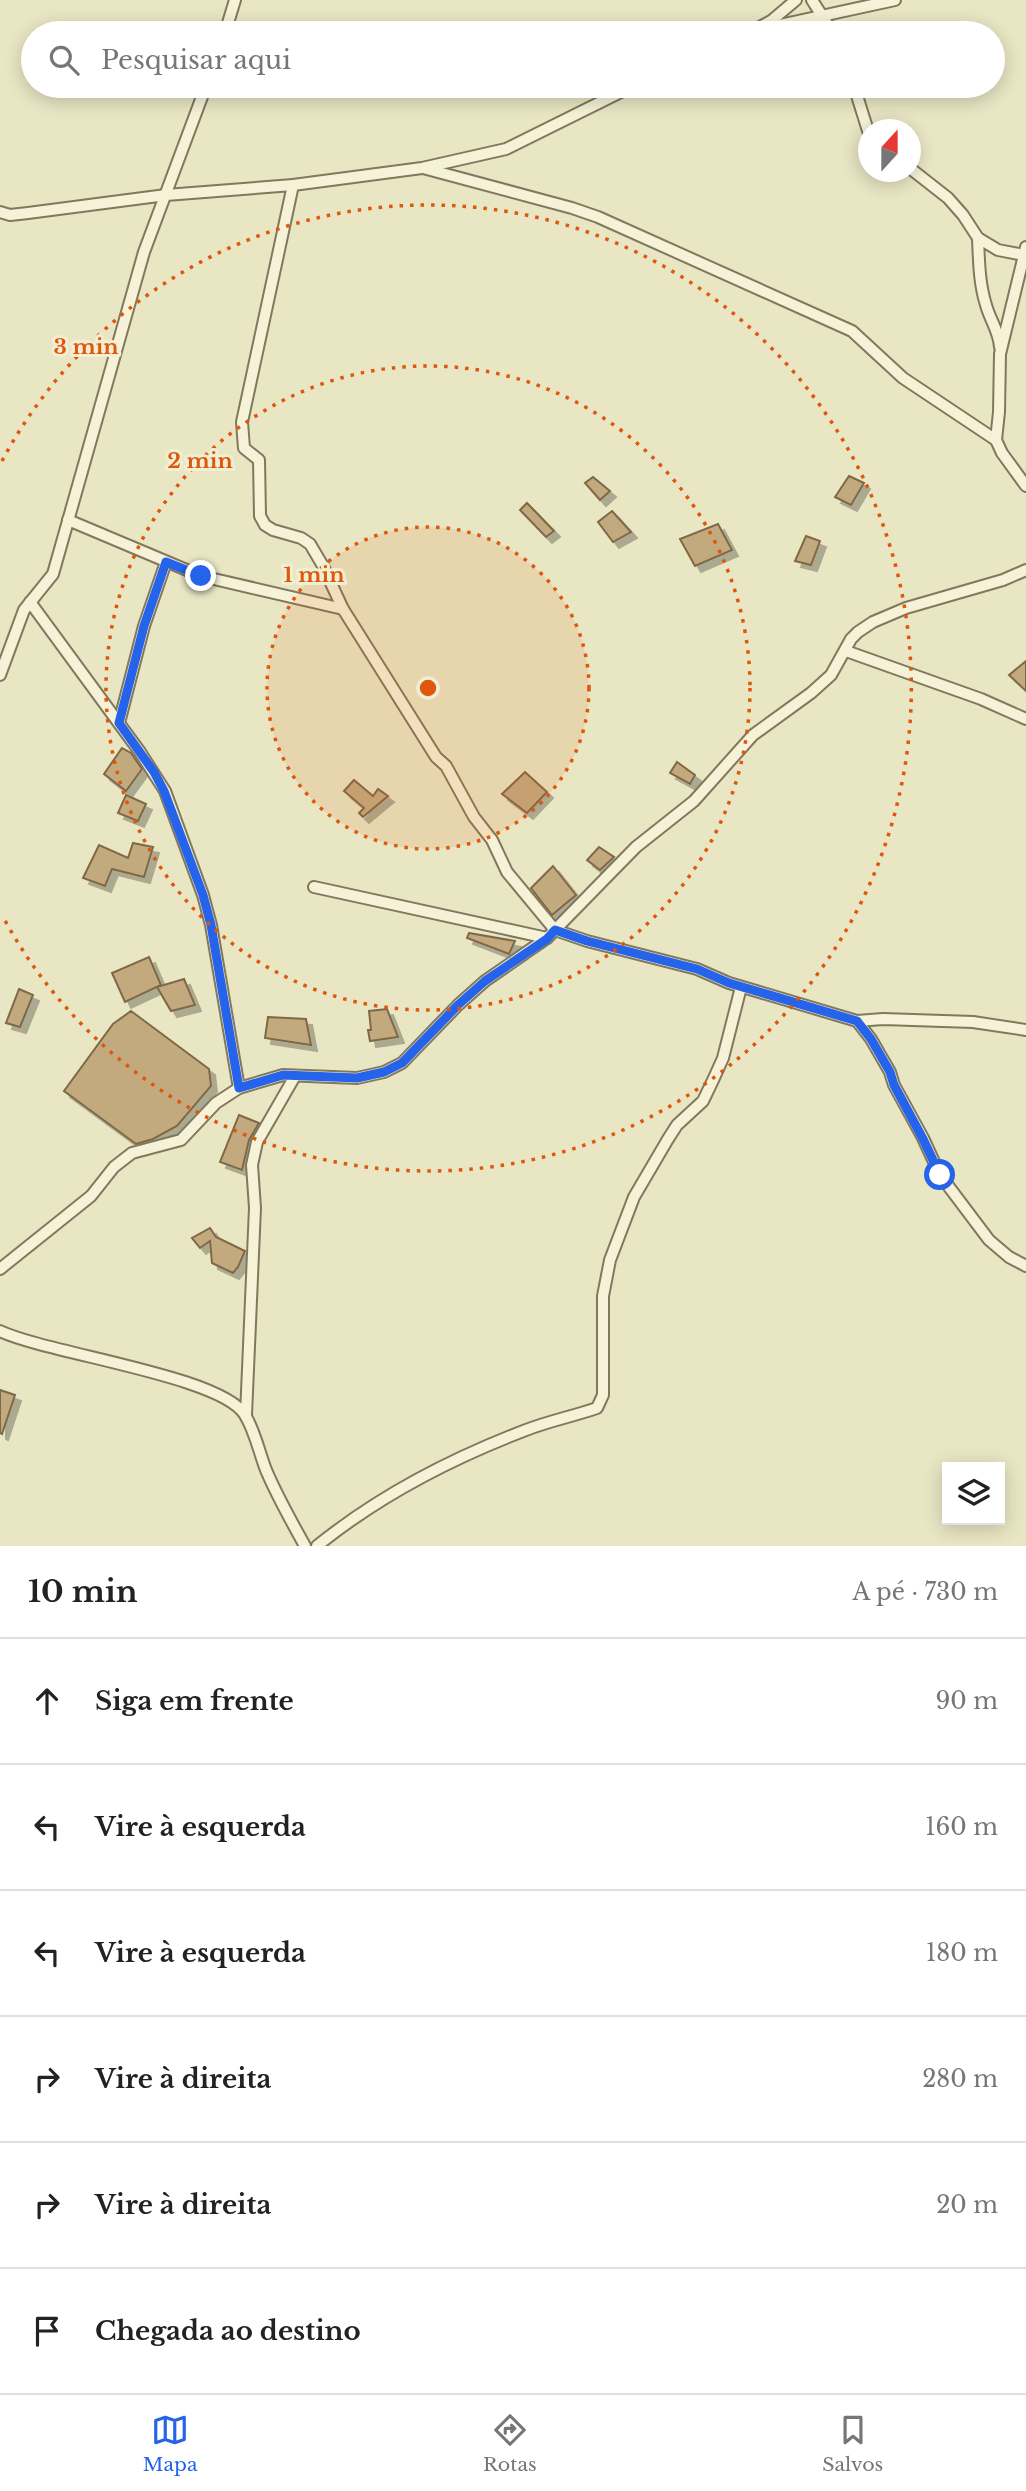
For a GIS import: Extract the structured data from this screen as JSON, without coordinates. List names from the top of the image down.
{
  "north": "top",
  "page": {
    "search": "Pesquisar aqui",
    "heading": ["10 min", "A pé · 730 m"],
    "list": [
      ["Siga em frente", "90 m"],
      ["Vire à esquerda", "160 m"],
      ["Vire à esquerda", "180 m"],
      ["Vire à direita", "280 m"],
      ["Vire à direita", "20 m"],
      "Chegada ao destino"
    ],
    "nav": ["Mapa", "Rotas", "Salvos"]
  },
  "rings": ["3 min", "2 min", "1 min"]
}
